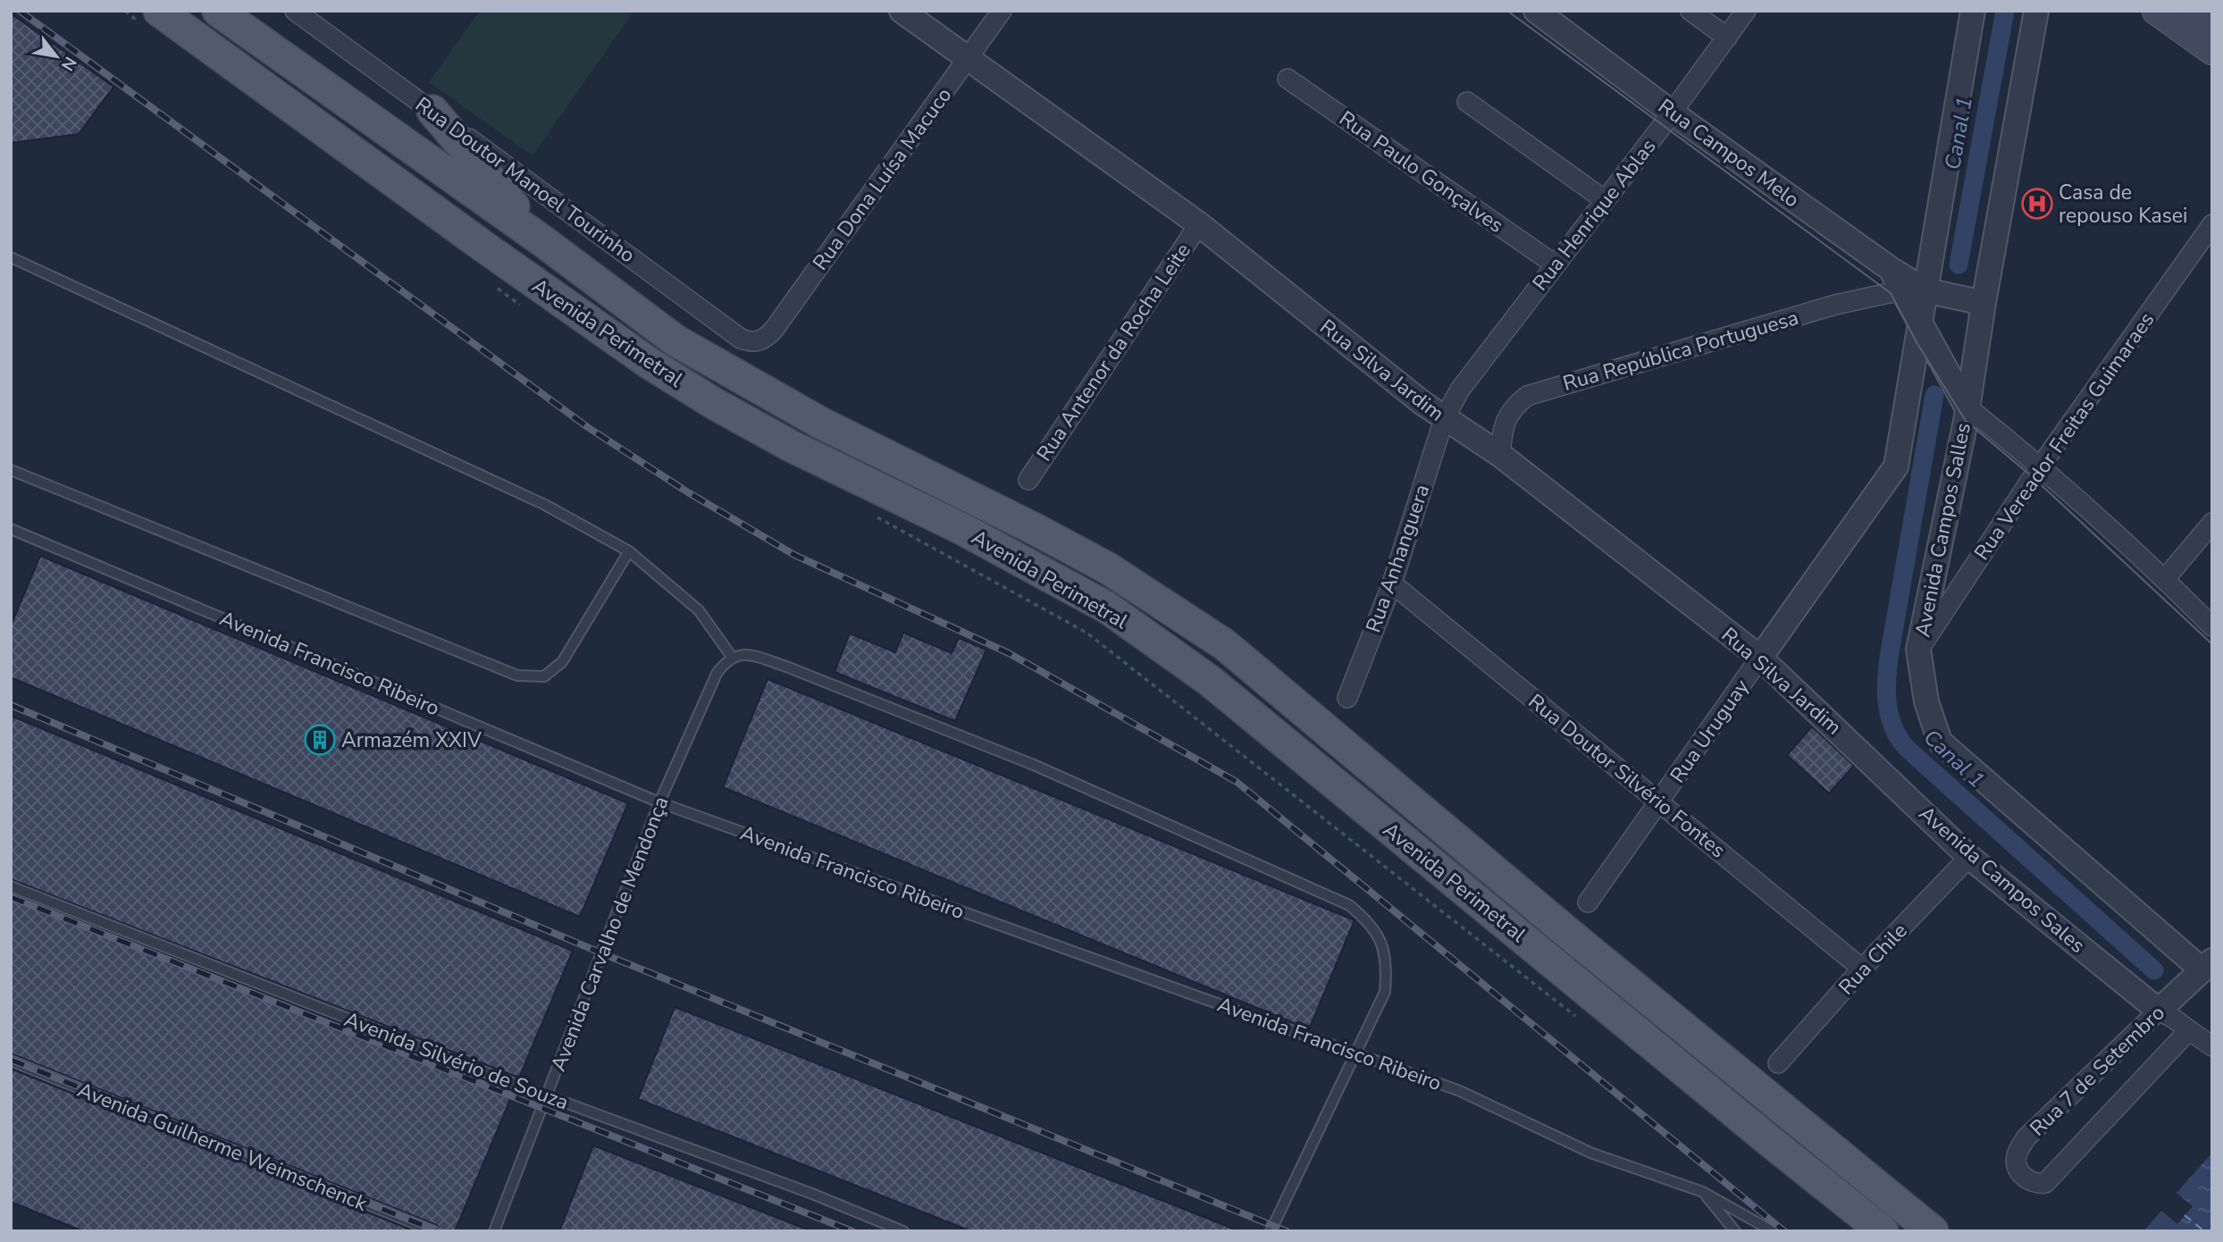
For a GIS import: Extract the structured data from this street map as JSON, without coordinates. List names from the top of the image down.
{
  "streets": {
    "main road": ["Avenida Perimetral"],
    "street": [
      "Rua Campos Melo",
      "Rua Paulo Gonçalves",
      "Rua Dona Luísa Macuco",
      "Rua Doutor Manoel Tourinho",
      "Rua Henrique Ablas",
      "Rua República Portuguesa",
      "Rua Antenor da Rocha Leite",
      "Rua Silva Jardim",
      "Rua Vereador Freitas Guimaraes",
      "Avenida Campos Salles",
      "Rua Anhanguera",
      "Rua Uruguay",
      "Rua Doutor Silvério Fontes",
      "Avenida Campos Sales",
      "Rua Chile",
      "Rua 7 de Setembro"
    ],
    "lane": [
      "Avenida Francisco Ribeiro",
      "Avenida Carvalho de Mendonça",
      "Avenida Silvério de Souza",
      "Avenida Guilherme Weimschenck"
    ]
  },
  "crossings": [
    ["Rua Campos Melo", "Rua Henrique Ablas"],
    ["Rua Paulo Gonçalves", "Rua Henrique Ablas"],
    ["Rua Dona Luísa Macuco", "Rua Doutor Manoel Tourinho"],
    ["Rua Dona Luísa Macuco", "Rua Silva Jardim"],
    ["Rua Henrique Ablas", "Rua Silva Jardim"],
    ["Rua Henrique Ablas", "Rua Anhanguera"],
    ["Rua República Portuguesa", "Rua Silva Jardim"],
    ["Rua Antenor da Rocha Leite", "Rua Silva Jardim"],
    ["Rua Silva Jardim", "Rua Anhanguera"],
    ["Rua Silva Jardim", "Rua Uruguay"],
    ["Rua Silva Jardim", "Avenida Campos Sales"],
    ["Rua Vereador Freitas Guimaraes", "Avenida Campos Salles"],
    ["Avenida Campos Salles", "Rua 7 de Setembro"],
    ["Rua Anhanguera", "Rua Doutor Silvério Fontes"],
    ["Avenida Francisco Ribeiro", "Avenida Carvalho de Mendonça"],
    ["Rua Uruguay", "Rua Doutor Silvério Fontes"],
    ["Rua Doutor Silvério Fontes", "Rua Chile"],
    ["Avenida Campos Sales", "Rua Chile"],
    ["Avenida Campos Sales", "Rua 7 de Setembro"],
    ["Avenida Carvalho de Mendonça", "Avenida Silvério de Souza"]
  ],
  "water": ["Canal 1"],
  "places": {
    "hospital": ["Casa de repouso Kasei"],
    "building": ["Armazém XXIV"]
  },
  "north": "bottom right"
}
